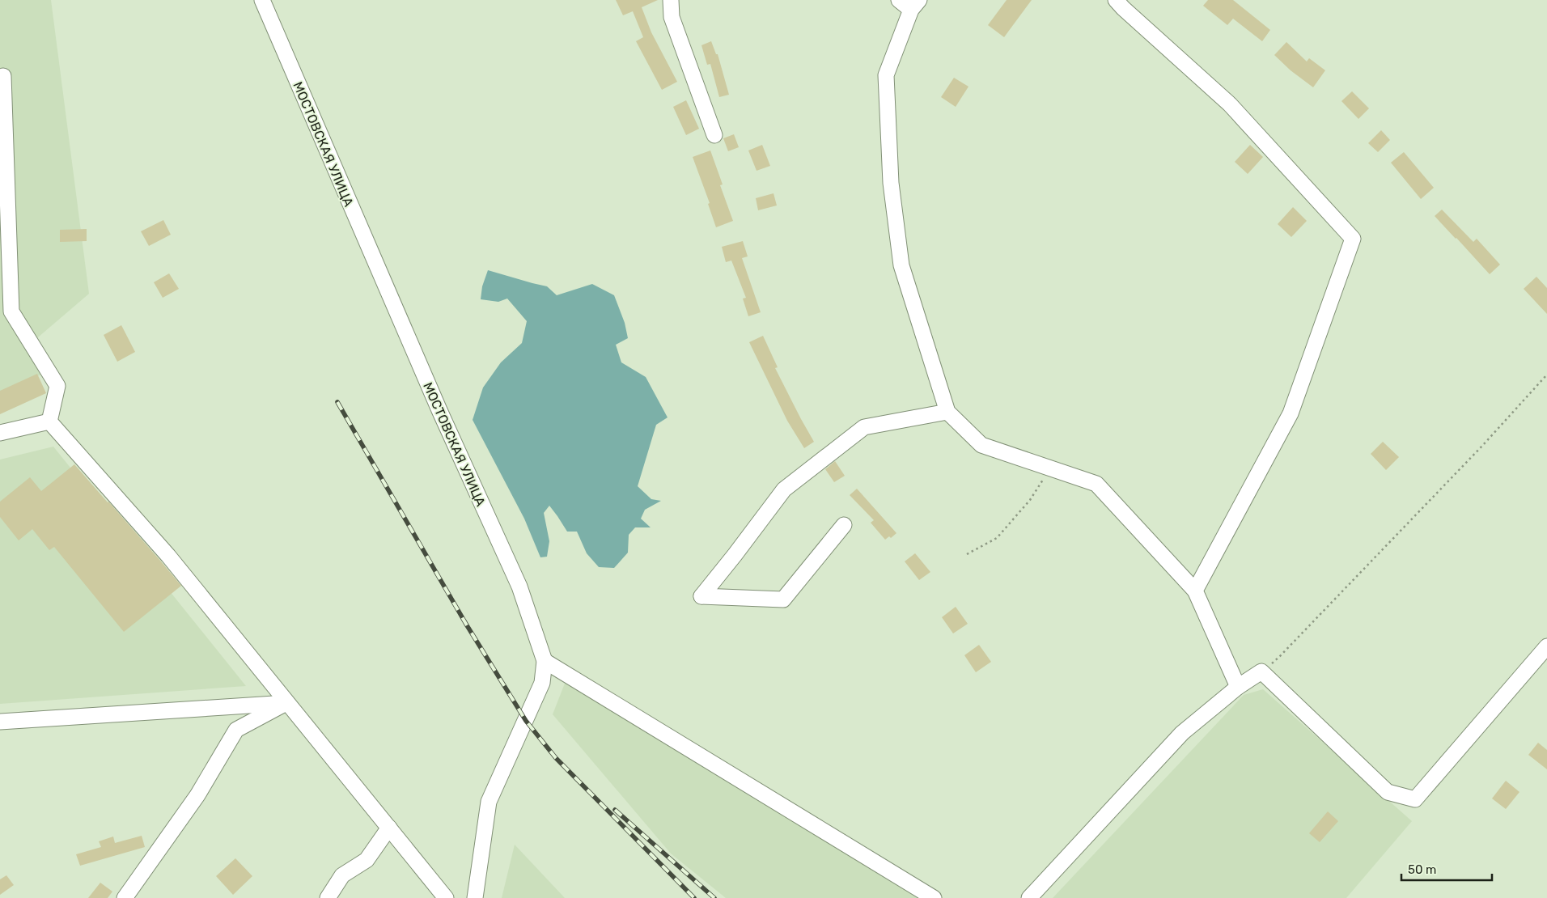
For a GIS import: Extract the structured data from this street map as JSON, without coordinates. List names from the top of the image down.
{
  "streets": {
    "street": ["МОСТОВСКАЯ УЛИЦА"]
  },
  "scale_bar": "50 m"
}
